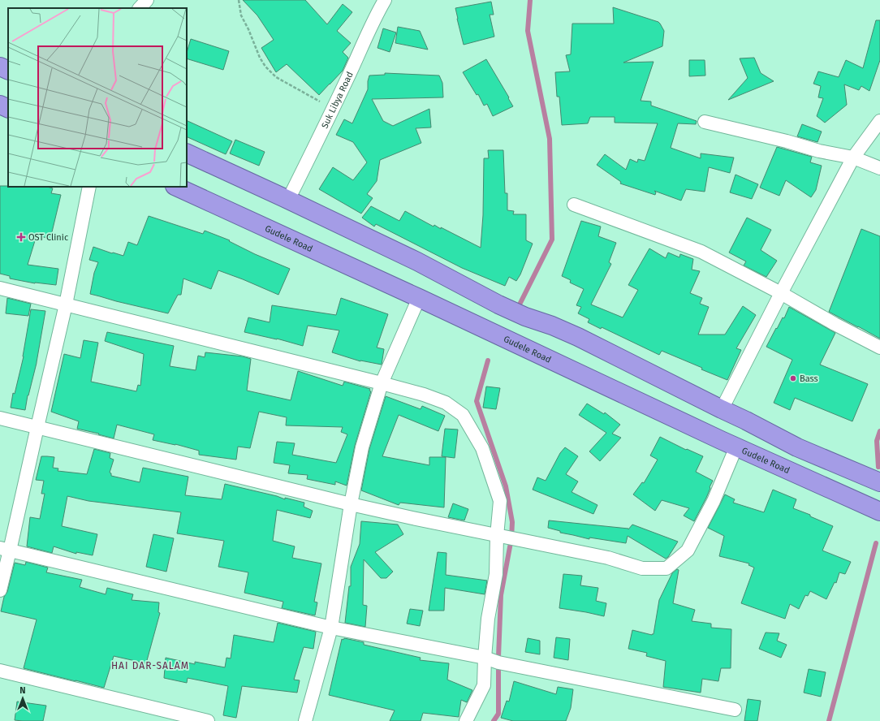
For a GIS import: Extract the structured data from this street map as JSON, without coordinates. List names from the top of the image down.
{
  "streets": {
    "highway": ["Gudele Road"],
    "street": ["Suk Libya Road"]
  },
  "districts": ["HAI DAR-SALAM"],
  "places": {
    "health": ["OST Clinic"],
    "other": ["Bass"]
  },
  "north": "top"
}
